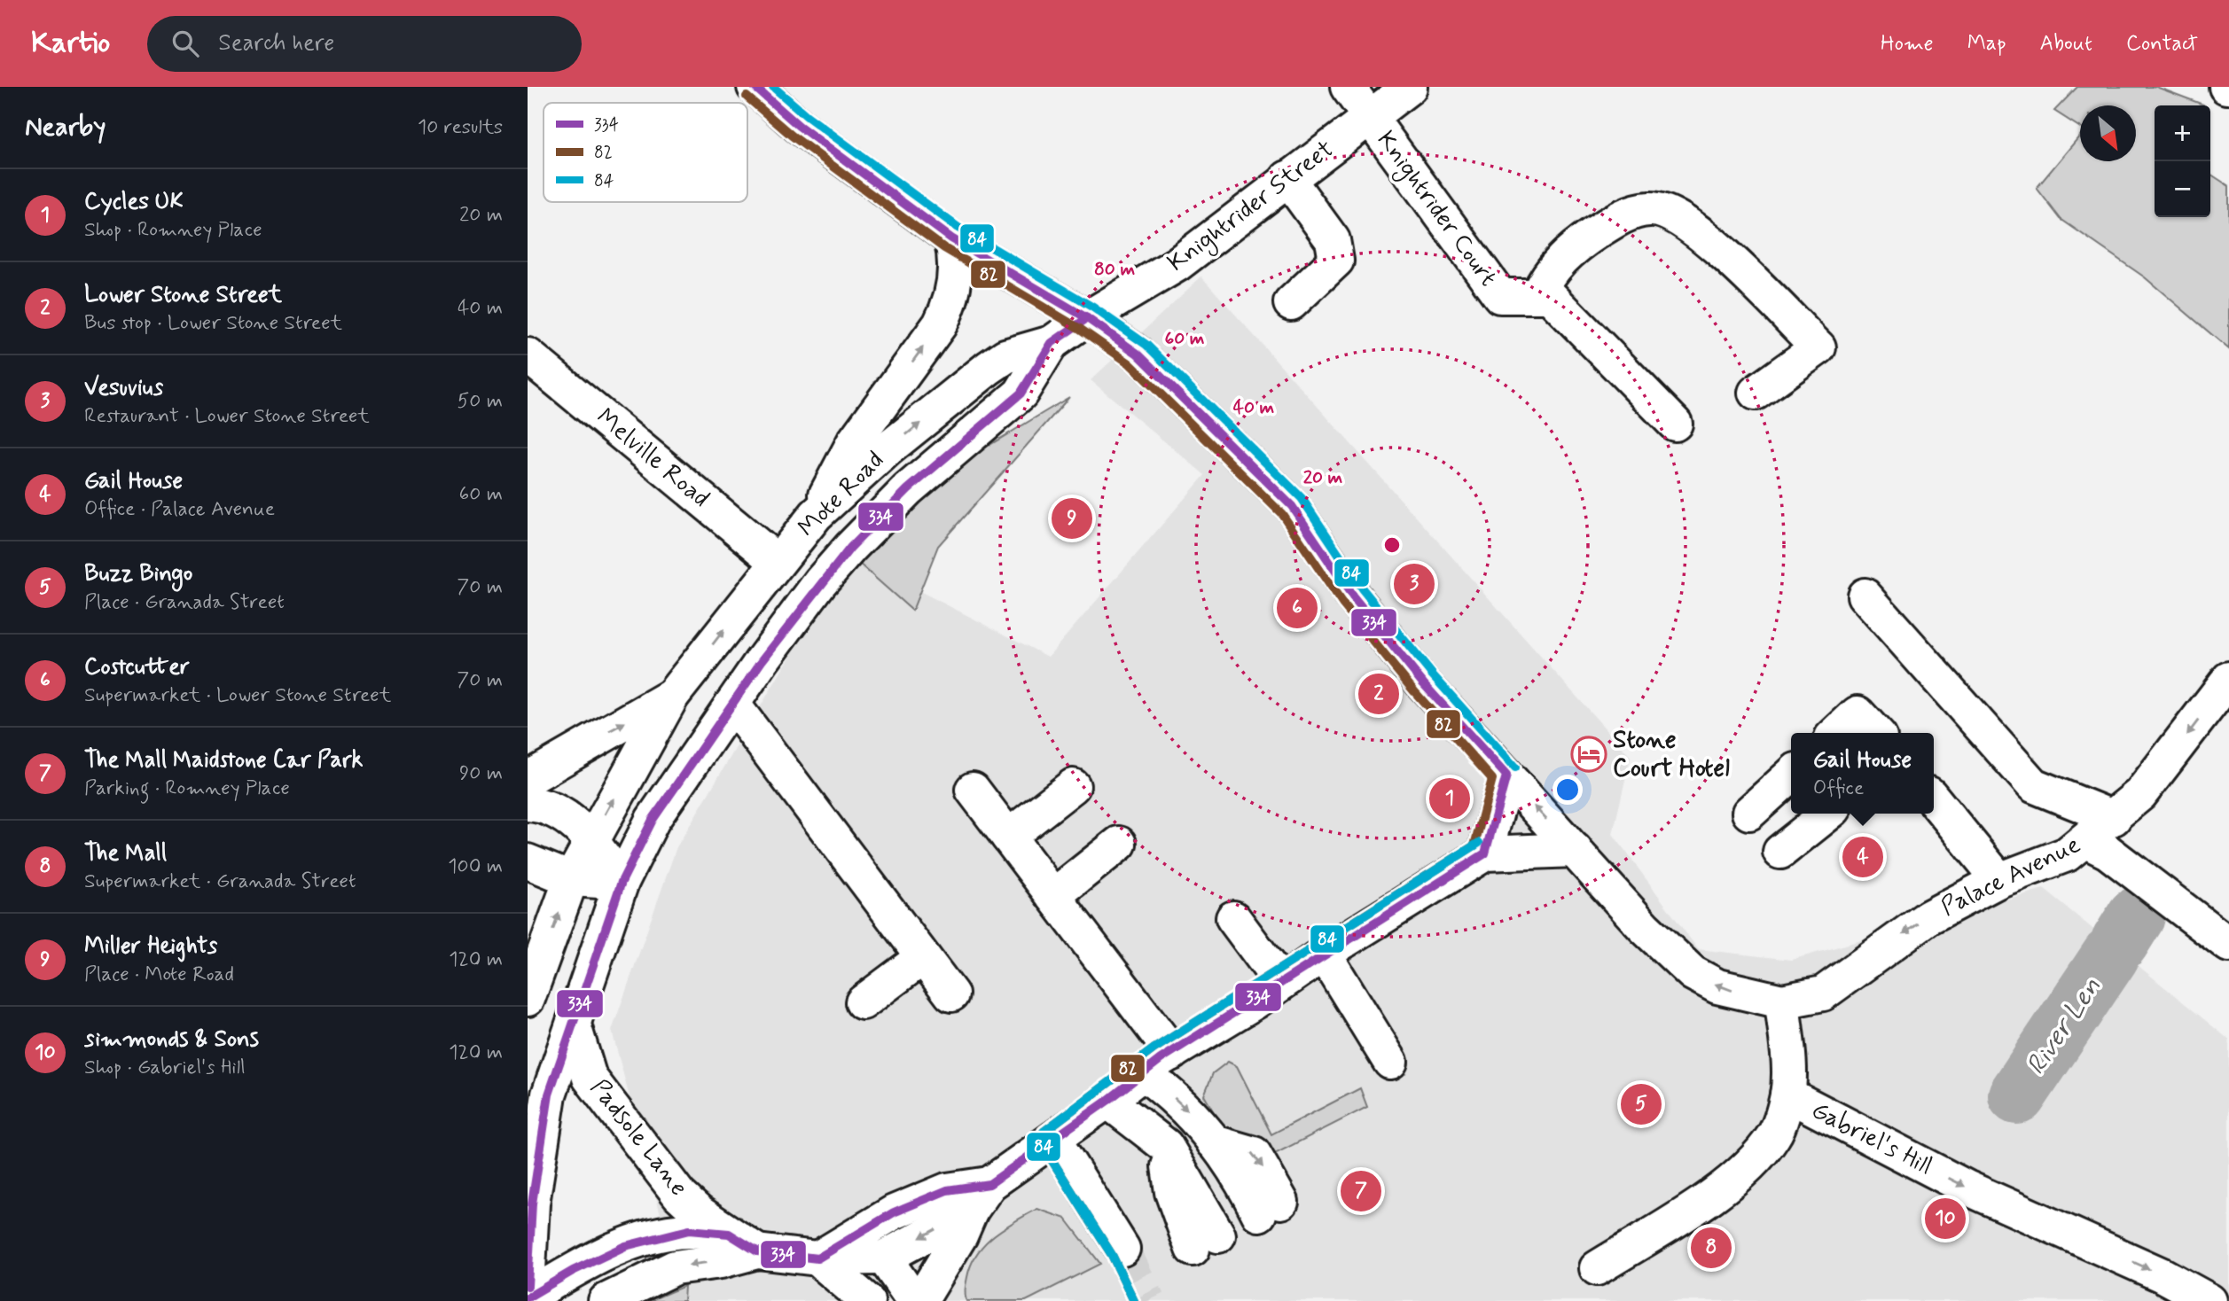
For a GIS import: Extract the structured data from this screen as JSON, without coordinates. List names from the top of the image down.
{
  "streets": {
    "main road": [
      "Knightrider Street",
      "Knightrider Court",
      "Melville Road",
      "Mote Road",
      "Palace Avenue",
      "Padsole Lane",
      "Gabriel's Hill"
    ]
  },
  "crossings": [
    ["Knightrider Street", "Knightrider Court"],
    ["Knightrider Street", "Mote Road"],
    ["Melville Road", "Mote Road"],
    ["Mote Road", "Padsole Lane"],
    ["Palace Avenue", "Gabriel's Hill"]
  ],
  "one_way": ["Palace Avenue", "Gabriel's Hill"],
  "water": ["River Len"],
  "places": {
    "hotel": ["Stone Court Hotel"]
  },
  "lines": ["transit line 334", "transit line 84", "transit line 82"],
  "legend": ["334", "82", "84"],
  "north": "bottom right",
  "page": {
    "header": "Kartio",
    "search": "Search here",
    "nav": [
      "Home",
      "Map",
      "About",
      "Contact"
    ],
    "heading": ["Nearby", "10 results"],
    "map_buttons": ["+", "−"],
    "list": [
      {
        "mark": "1",
        "name": "Cycles UK",
        "note": "Shop · Romney Place",
        "value": "20 m"
      },
      {
        "mark": "2",
        "name": "Lower Stone Street",
        "note": "Bus stop · Lower Stone Street",
        "value": "40 m"
      },
      {
        "mark": "3",
        "name": "Vesuvius",
        "note": "Restaurant · Lower Stone Street",
        "value": "50 m"
      },
      {
        "mark": "4",
        "name": "Gail House",
        "note": "Office · Palace Avenue",
        "value": "60 m"
      },
      {
        "mark": "5",
        "name": "Buzz Bingo",
        "note": "Place · Granada Street",
        "value": "70 m"
      },
      {
        "mark": "6",
        "name": "Costcutter",
        "note": "Supermarket · Lower Stone Street",
        "value": "70 m"
      },
      {
        "mark": "7",
        "name": "The Mall Maidstone Car Park",
        "note": "Parking · Romney Place",
        "value": "90 m"
      },
      {
        "mark": "8",
        "name": "The Mall",
        "note": "Supermarket · Granada Street",
        "value": "100 m"
      },
      {
        "mark": "9",
        "name": "Miller Heights",
        "note": "Place · Mote Road",
        "value": "120 m"
      },
      {
        "mark": "10",
        "name": "simmonds & Sons",
        "note": "Shop · Gabriel's Hill",
        "value": "120 m"
      }
    ],
    "pins": [
      "9",
      "3",
      "6",
      "2",
      "1",
      "4",
      "5",
      "7",
      "10",
      "8"
    ],
    "popup": ["Gail House", "Office"]
  },
  "rings": [
    "80 m",
    "60 m",
    "40 m",
    "20 m"
  ]
}
